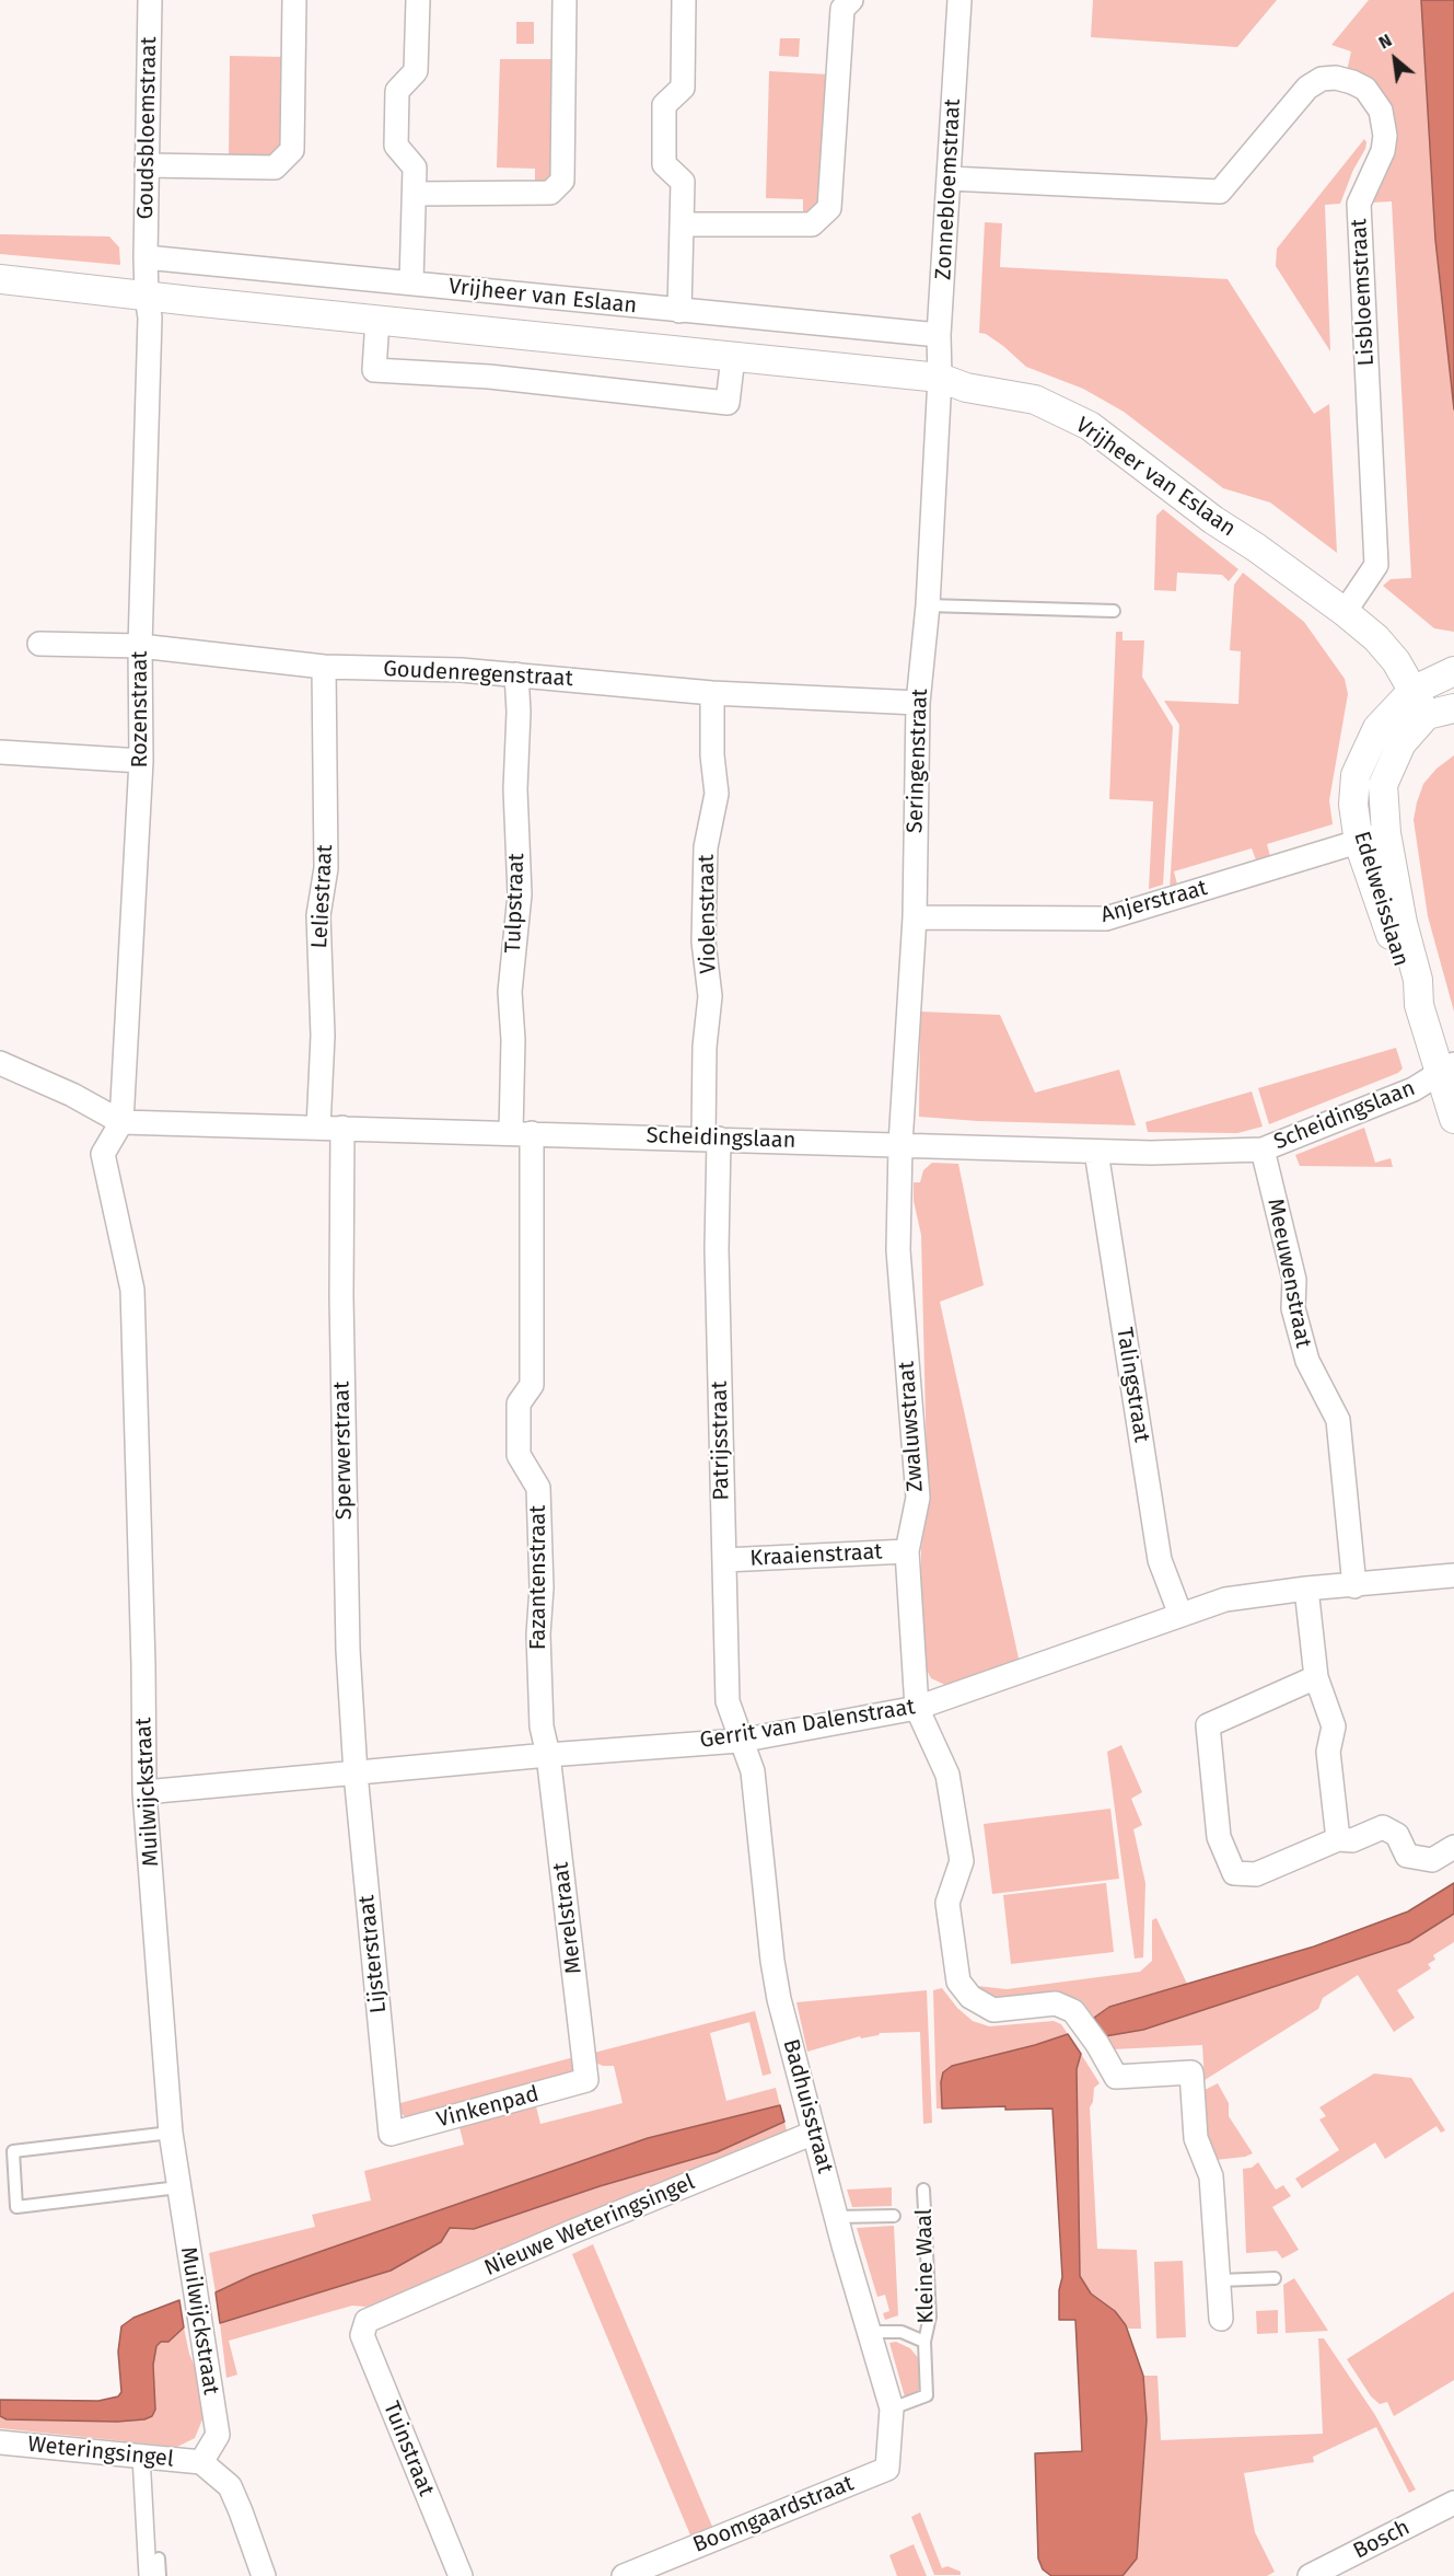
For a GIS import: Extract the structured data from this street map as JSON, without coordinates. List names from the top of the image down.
{
  "streets": {
    "street": [
      "Goudsbloemstraat",
      "Zonnebloemstraat",
      "Lisbloemstraat",
      "Vrijheer van Eslaan",
      "Goudenregenstraat",
      "Rozenstraat",
      "Seringenstraat",
      "Leliestraat",
      "Edelweisslaan",
      "Anjerstraat",
      "Tulpstraat",
      "Violenstraat",
      "Scheidingslaan",
      "Meeuwenstraat",
      "Talingstraat",
      "Zwaluwstraat",
      "Patrijsstraat",
      "Sperwerstraat",
      "Kraaienstraat",
      "Fazantenstraat",
      "Gerrit van Dalenstraat",
      "Muilwijckstraat",
      "Merelstraat",
      "Lijsterstraat",
      "Badhuisstraat",
      "Vinkenpad",
      "Nieuwe Weteringsingel",
      "Tuinstraat",
      "Weteringsingel",
      "Boomgaardstraat",
      "Bosch"
    ],
    "lane": ["Kleine Waal"]
  },
  "crossings": [
    ["Goudsbloemstraat", "Vrijheer van Eslaan"],
    ["Goudsbloemstraat", "Rozenstraat"],
    ["Zonnebloemstraat", "Lisbloemstraat"],
    ["Zonnebloemstraat", "Vrijheer van Eslaan"],
    ["Zonnebloemstraat", "Seringenstraat"],
    ["Lisbloemstraat", "Vrijheer van Eslaan"],
    ["Vrijheer van Eslaan", "Rozenstraat"],
    ["Vrijheer van Eslaan", "Seringenstraat"],
    ["Vrijheer van Eslaan", "Edelweisslaan"],
    ["Goudenregenstraat", "Rozenstraat"],
    ["Goudenregenstraat", "Seringenstraat"],
    ["Goudenregenstraat", "Leliestraat"],
    ["Goudenregenstraat", "Tulpstraat"],
    ["Goudenregenstraat", "Violenstraat"],
    ["Rozenstraat", "Scheidingslaan"],
    ["Rozenstraat", "Muilwijckstraat"],
    ["Seringenstraat", "Anjerstraat"],
    ["Seringenstraat", "Scheidingslaan"],
    ["Seringenstraat", "Zwaluwstraat"],
    ["Leliestraat", "Scheidingslaan"],
    ["Edelweisslaan", "Anjerstraat"],
    ["Edelweisslaan", "Scheidingslaan"],
    ["Tulpstraat", "Scheidingslaan"],
    ["Tulpstraat", "Fazantenstraat"],
    ["Violenstraat", "Scheidingslaan"],
    ["Violenstraat", "Patrijsstraat"],
    ["Scheidingslaan", "Meeuwenstraat"],
    ["Scheidingslaan", "Talingstraat"],
    ["Scheidingslaan", "Zwaluwstraat"],
    ["Scheidingslaan", "Patrijsstraat"],
    ["Scheidingslaan", "Sperwerstraat"],
    ["Scheidingslaan", "Fazantenstraat"],
    ["Scheidingslaan", "Muilwijckstraat"],
    ["Meeuwenstraat", "Gerrit van Dalenstraat"],
    ["Talingstraat", "Gerrit van Dalenstraat"],
    ["Zwaluwstraat", "Kraaienstraat"],
    ["Zwaluwstraat", "Gerrit van Dalenstraat"],
    ["Patrijsstraat", "Kraaienstraat"],
    ["Patrijsstraat", "Gerrit van Dalenstraat"],
    ["Patrijsstraat", "Badhuisstraat"],
    ["Sperwerstraat", "Gerrit van Dalenstraat"],
    ["Sperwerstraat", "Lijsterstraat"],
    ["Fazantenstraat", "Gerrit van Dalenstraat"],
    ["Fazantenstraat", "Merelstraat"],
    ["Gerrit van Dalenstraat", "Muilwijckstraat"],
    ["Gerrit van Dalenstraat", "Merelstraat"],
    ["Gerrit van Dalenstraat", "Lijsterstraat"],
    ["Gerrit van Dalenstraat", "Badhuisstraat"],
    ["Muilwijckstraat", "Weteringsingel"],
    ["Merelstraat", "Vinkenpad"],
    ["Lijsterstraat", "Vinkenpad"],
    ["Badhuisstraat", "Nieuwe Weteringsingel"],
    ["Badhuisstraat", "Kleine Waal"],
    ["Badhuisstraat", "Boomgaardstraat"],
    ["Nieuwe Weteringsingel", "Tuinstraat"]
  ],
  "north": "top left"
}
